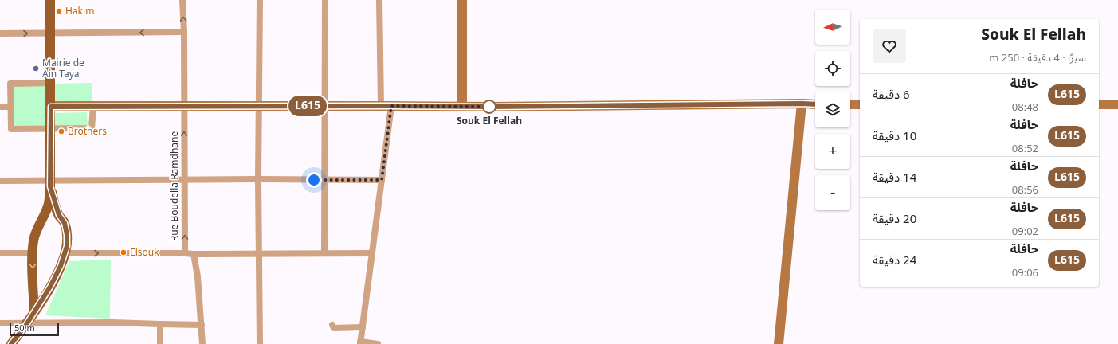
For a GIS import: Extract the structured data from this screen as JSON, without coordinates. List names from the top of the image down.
{
  "streets": {
    "street": ["Rue Boudella Ramdhane"]
  },
  "places": [
    "Hakim",
    "Mairie de Ain Taya",
    "Souk El Fellah",
    "Brothers",
    "Elsouk"
  ],
  "lines": ["bus line L615"],
  "scale_bar": "50 m",
  "north": "left",
  "page": {
    "on_map": "L615",
    "map_buttons": ["+", "−"],
    "heading": ["Souk El Fellah", "سيرًا · 4 دقيقة · 250 m"],
    "list": [
      {
        "mark": "L615",
        "name": "حافلة",
        "note": "08:48",
        "value": "6 دقيقة"
      },
      {
        "mark": "L615",
        "name": "حافلة",
        "note": "08:52",
        "value": "10 دقيقة"
      },
      {
        "mark": "L615",
        "name": "حافلة",
        "note": "08:56",
        "value": "14 دقيقة"
      },
      {
        "mark": "L615",
        "name": "حافلة",
        "note": "09:02",
        "value": "20 دقيقة"
      },
      {
        "mark": "L615",
        "name": "حافلة",
        "note": "09:06",
        "value": "24 دقيقة"
      }
    ],
    "scale": "50 m"
  }
}
